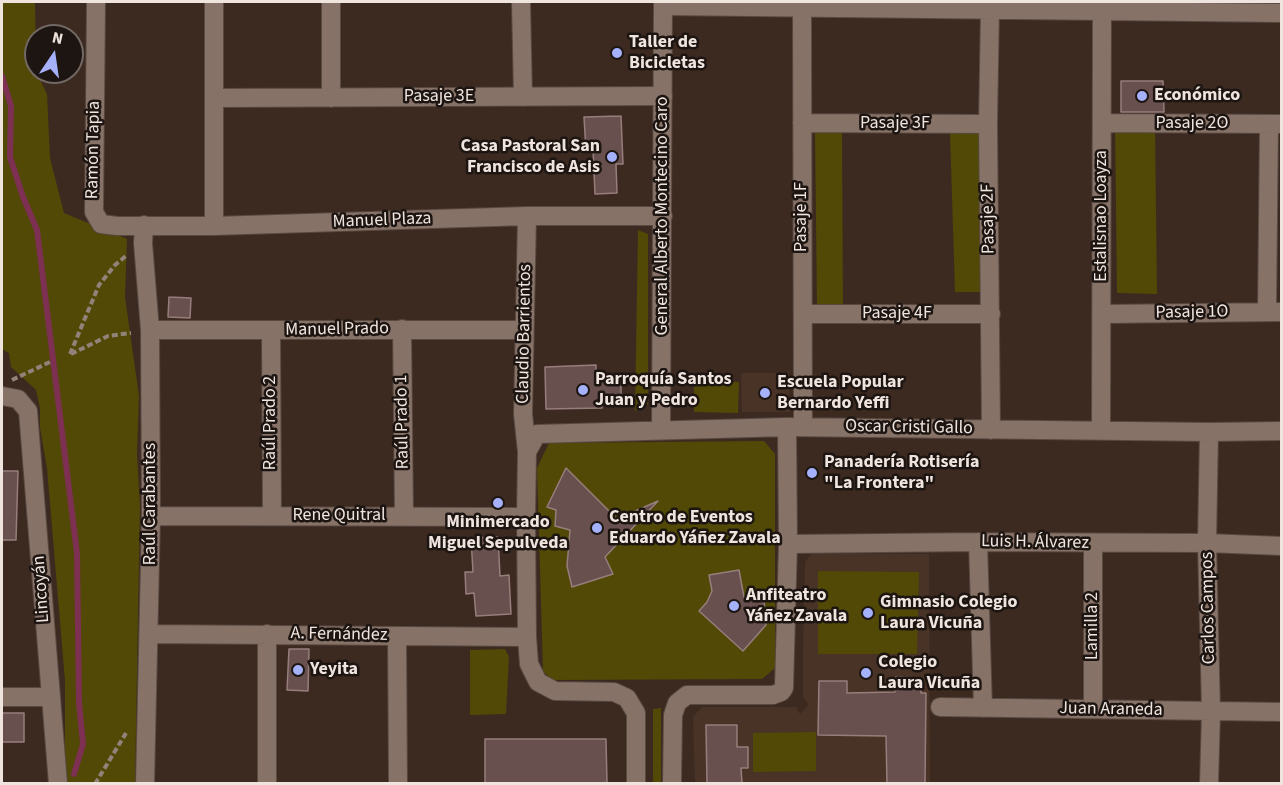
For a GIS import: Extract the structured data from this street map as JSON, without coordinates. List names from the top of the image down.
{
  "streets": {
    "street": [
      "Pasaje 3E",
      "Pasaje 3F",
      "Pasaje 2O",
      "Ramón Tapia",
      "General Alberto Montecino Caro",
      "Estalisnao Loayza",
      "Pasaje 1F",
      "Pasaje 2F",
      "Manuel Plaza",
      "Pasaje 1O",
      "Pasaje 4F",
      "Manuel Prado",
      "Claudio Barrientos",
      "Raúl Prado 1",
      "Raúl Prado 2",
      "Oscar Cristi Gallo",
      "Raúl Carabantes",
      "Rene Quitral",
      "Luis H. Álvarez",
      "Lincoyán",
      "Carlos Campos",
      "Lamilla 2",
      "A. Fernández",
      "Juan Araneda"
    ]
  },
  "crossings": [
    ["Pasaje 3E", "General Alberto Montecino Caro"],
    ["Pasaje 3F", "Pasaje 1F"],
    ["Pasaje 3F", "Pasaje 2F"],
    ["Pasaje 2O", "Estalisnao Loayza"],
    ["Ramón Tapia", "Manuel Plaza"],
    ["General Alberto Montecino Caro", "Manuel Plaza"],
    ["General Alberto Montecino Caro", "Oscar Cristi Gallo"],
    ["Estalisnao Loayza", "Pasaje 1O"],
    ["Estalisnao Loayza", "Oscar Cristi Gallo"],
    ["Pasaje 1F", "Pasaje 4F"],
    ["Pasaje 1F", "Oscar Cristi Gallo"],
    ["Pasaje 2F", "Pasaje 4F"],
    ["Pasaje 2F", "Oscar Cristi Gallo"],
    ["Manuel Plaza", "Claudio Barrientos"],
    ["Manuel Plaza", "Raúl Carabantes"],
    ["Manuel Prado", "Claudio Barrientos"],
    ["Manuel Prado", "Raúl Prado 1"],
    ["Manuel Prado", "Raúl Prado 2"],
    ["Manuel Prado", "Raúl Carabantes"],
    ["Claudio Barrientos", "Oscar Cristi Gallo"],
    ["Raúl Prado 1", "Rene Quitral"],
    ["Raúl Prado 2", "Rene Quitral"],
    ["Oscar Cristi Gallo", "Carlos Campos"],
    ["Raúl Carabantes", "Rene Quitral"],
    ["Raúl Carabantes", "A. Fernández"],
    ["Luis H. Álvarez", "Carlos Campos"],
    ["Luis H. Álvarez", "Lamilla 2"],
    ["Carlos Campos", "Juan Araneda"],
    ["Lamilla 2", "Juan Araneda"]
  ],
  "places": [
    "Taller de Bicicletas",
    "Económico",
    "Casa Pastoral San Francisco de Asis",
    "Parroquía Santos Juan y Pedro",
    "Escuela Popular Bernardo Yeffi",
    "Panadería Rotisería \"La Frontera\"",
    "Minimercado Miguel Sepulveda",
    "Centro de Eventos Eduardo Yáñez Zavala",
    "Anfiteatro Yáñez Zavala",
    "Gimnasio Colegio Laura Vicuña",
    "Yeyita",
    "Colegio Laura Vicuña"
  ],
  "north": "top"
}
